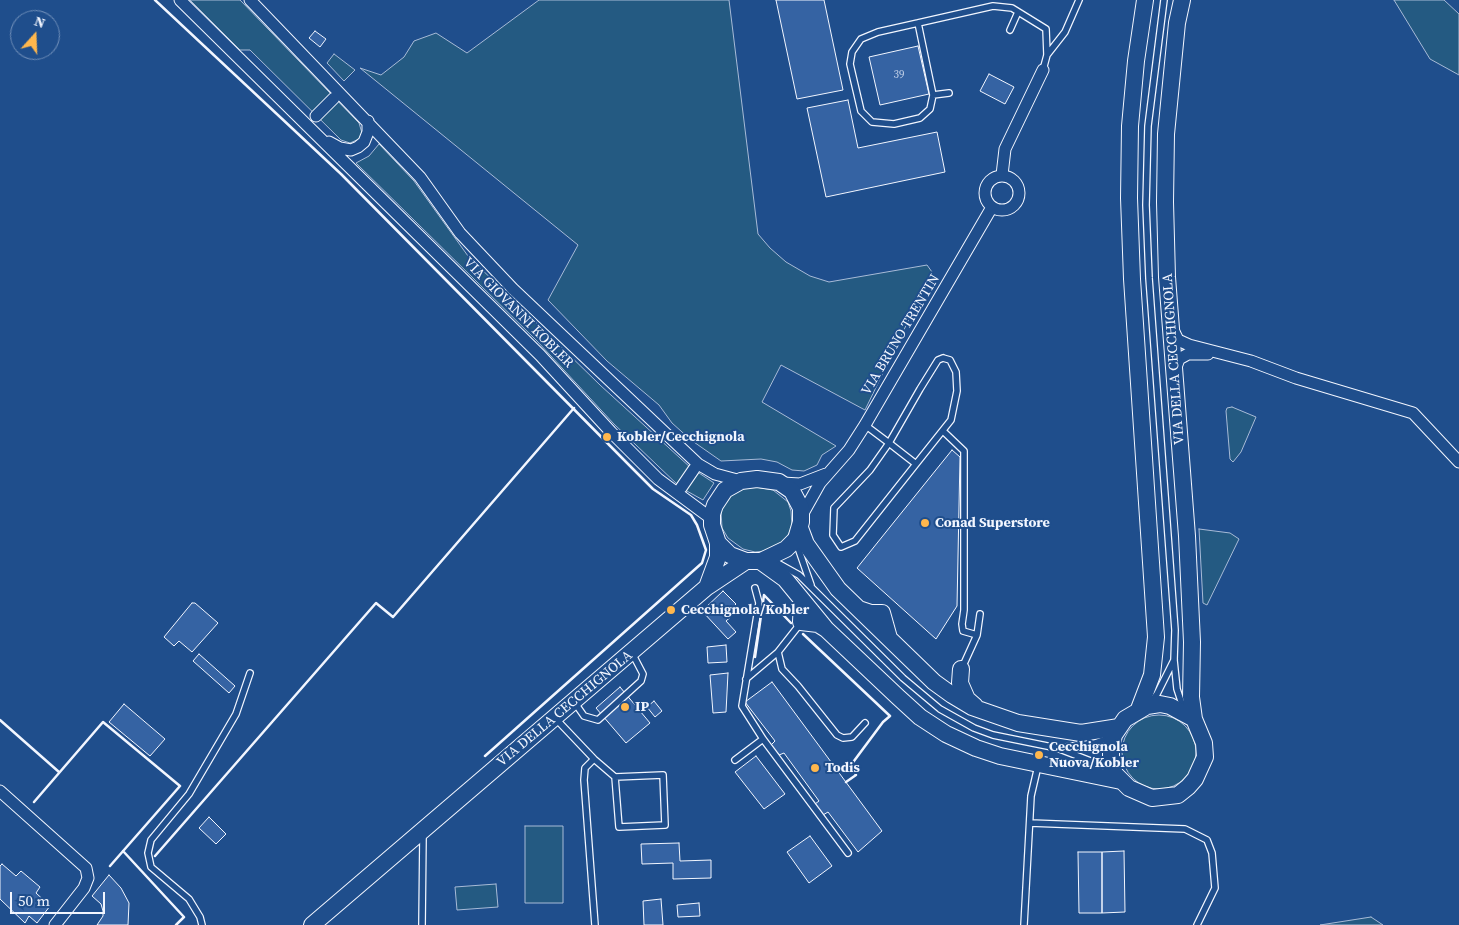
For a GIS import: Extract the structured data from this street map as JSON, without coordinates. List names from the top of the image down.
{
  "streets": {
    "street": ["VIA GIOVANNI KOBLER", "VIA BRUNO TRENTIN", "VIA DELLA CECCHIGNOLA"]
  },
  "crossings": [
    ["VIA GIOVANNI KOBLER", "VIA BRUNO TRENTIN"],
    ["VIA GIOVANNI KOBLER", "VIA DELLA CECCHIGNOLA"],
    ["VIA BRUNO TRENTIN", "VIA DELLA CECCHIGNOLA"]
  ],
  "places": [
    "Kobler/Cecchignola",
    "Conad Superstore",
    "Cecchignola/Kobler",
    "IP",
    "Cecchignola Nuova/Kobler",
    "Todis"
  ],
  "house_numbers": ["39"],
  "scale_bar": "50 m",
  "north": "top"
}
